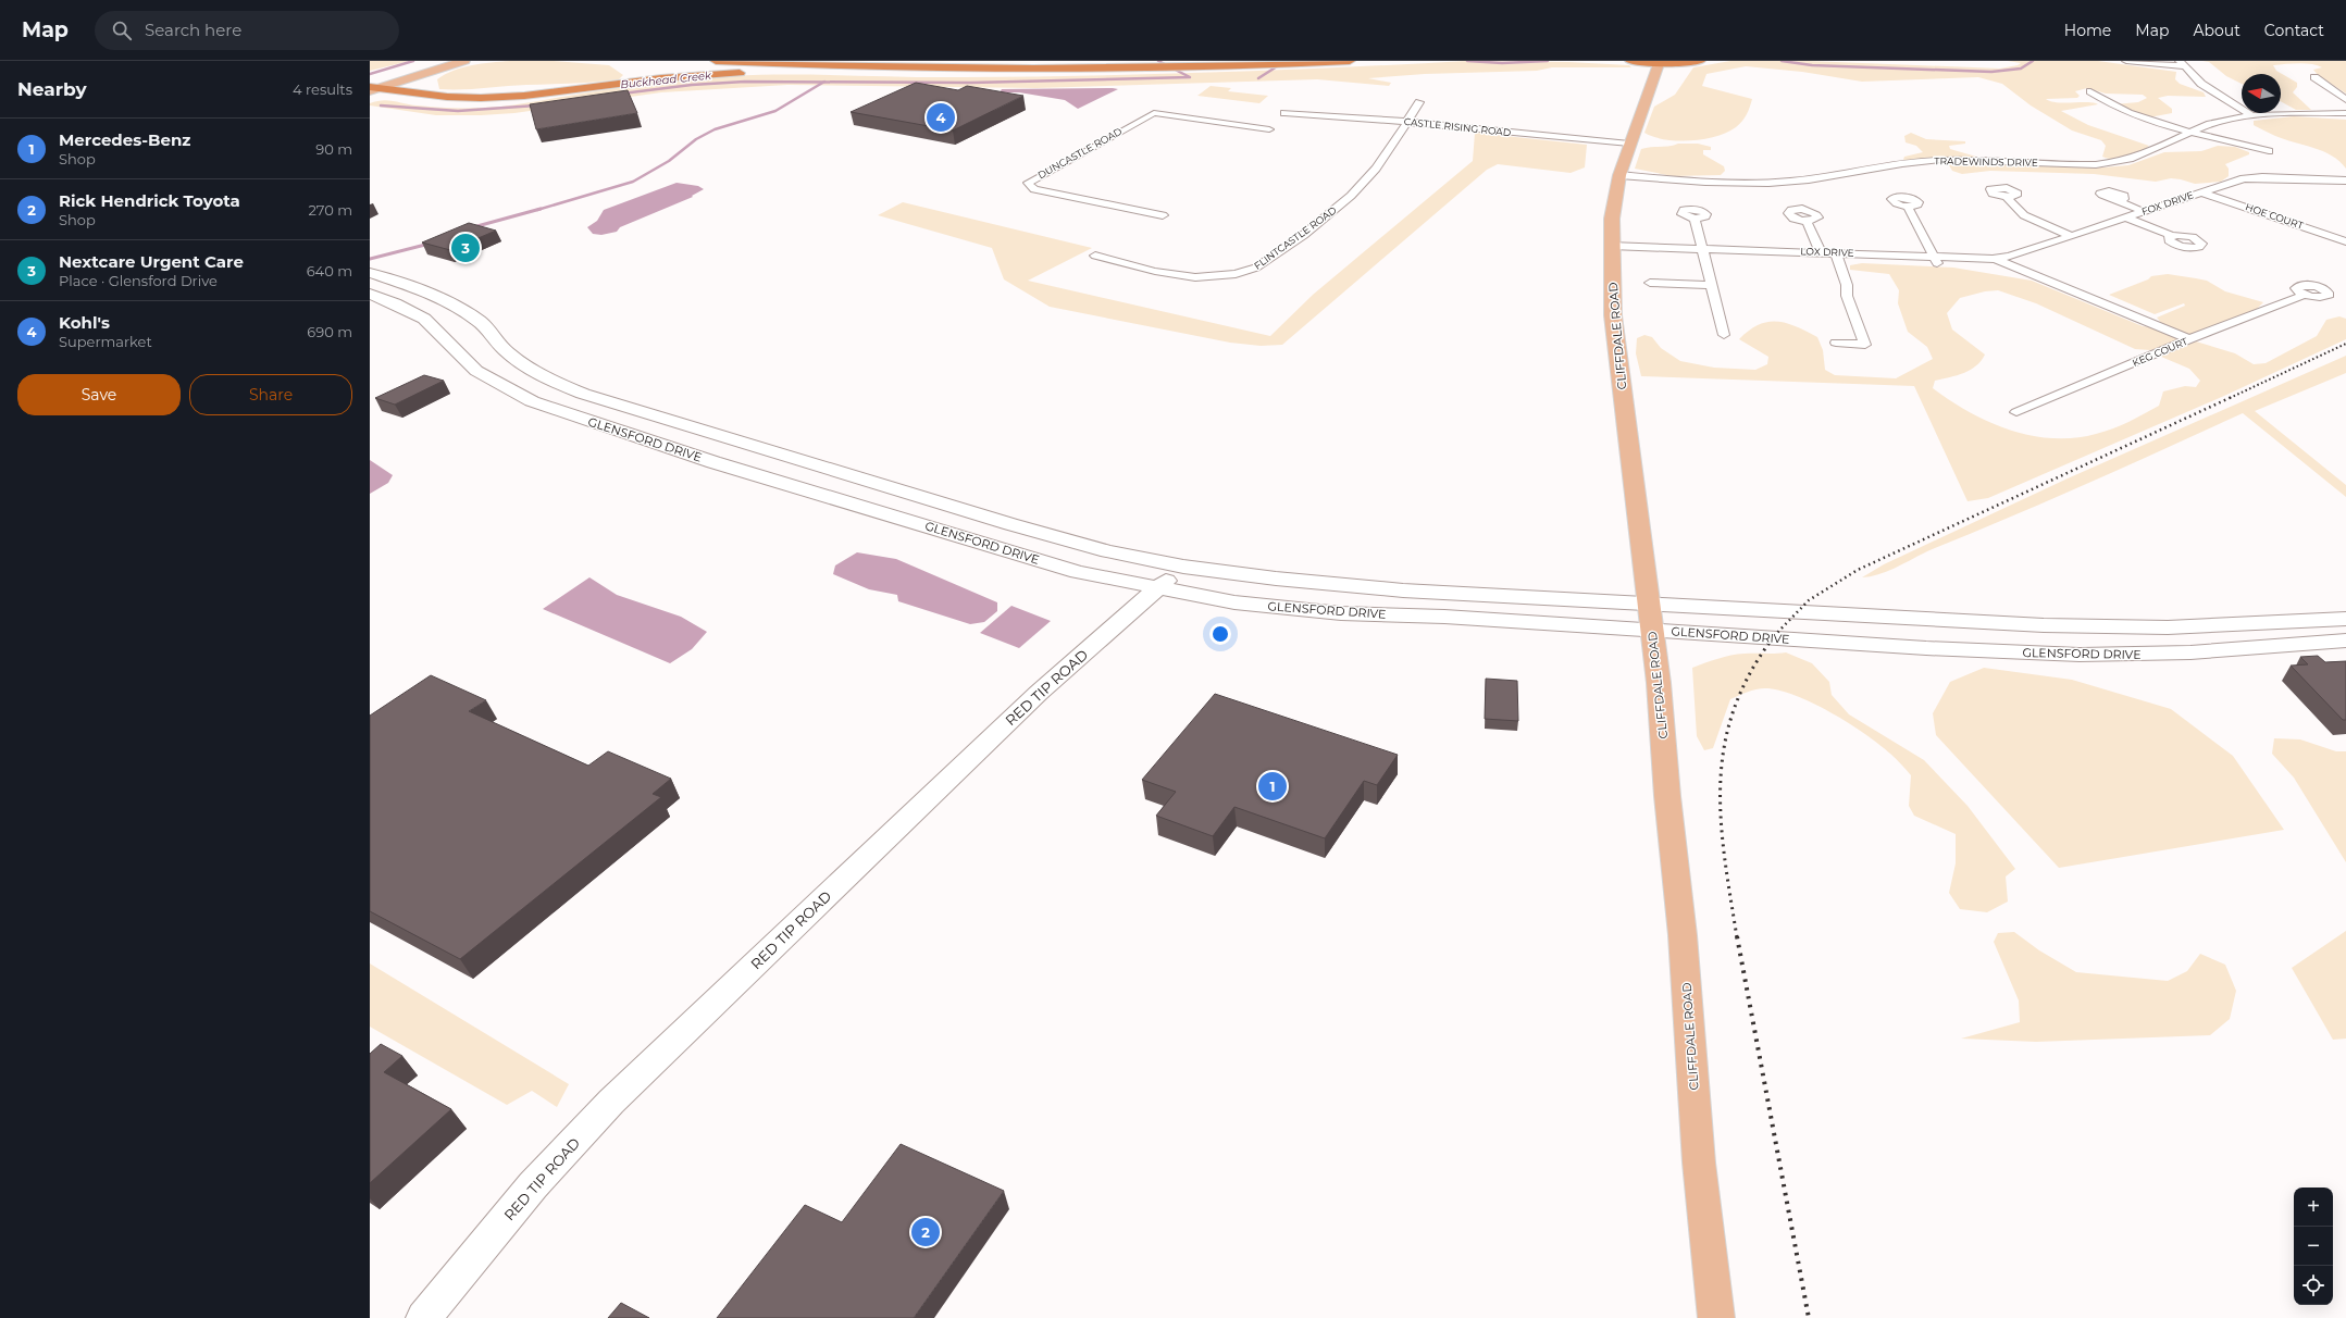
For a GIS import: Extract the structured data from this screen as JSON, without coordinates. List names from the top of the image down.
{
  "streets": {
    "main road": ["CLIFFDALE ROAD", "GLENSFORD DRIVE", "RED TIP ROAD"],
    "street": [
      "CASTLE RISING ROAD",
      "DUNCASTLE ROAD",
      "TRADEWINDS DRIVE",
      "FOX DRIVE",
      "HOE COURT",
      "FLINTCASTLE ROAD",
      "LOX DRIVE",
      "KEG COURT"
    ]
  },
  "crossings": [
    ["CASTLE RISING ROAD", "FLINTCASTLE ROAD"],
    ["CASTLE RISING ROAD", "CLIFFDALE ROAD"],
    ["TRADEWINDS DRIVE", "CLIFFDALE ROAD"],
    ["FOX DRIVE", "HOE COURT"],
    ["FOX DRIVE", "LOX DRIVE"],
    ["LOX DRIVE", "CLIFFDALE ROAD"],
    ["LOX DRIVE", "KEG COURT"],
    ["CLIFFDALE ROAD", "GLENSFORD DRIVE"],
    ["GLENSFORD DRIVE", "RED TIP ROAD"]
  ],
  "water": ["Buckhead Creek"],
  "north": "left",
  "page": {
    "header": "Map",
    "search": "Search here",
    "nav": [
      "Home",
      "Map",
      "About",
      "Contact"
    ],
    "heading": ["Nearby", "4 results"],
    "pins": [
      "4",
      "3",
      "1",
      "2"
    ],
    "list": [
      {
        "mark": "1",
        "name": "Mercedes-Benz",
        "note": "Shop",
        "value": "90 m"
      },
      {
        "mark": "2",
        "name": "Rick Hendrick Toyota",
        "note": "Shop",
        "value": "270 m"
      },
      {
        "mark": "3",
        "name": "Nextcare Urgent Care",
        "note": "Place · Glensford Drive",
        "value": "640 m"
      },
      {
        "mark": "4",
        "name": "Kohl's",
        "note": "Supermarket",
        "value": "690 m"
      }
    ],
    "buttons": ["Save", "Share"],
    "map_buttons": ["+", "−"]
  }
}
